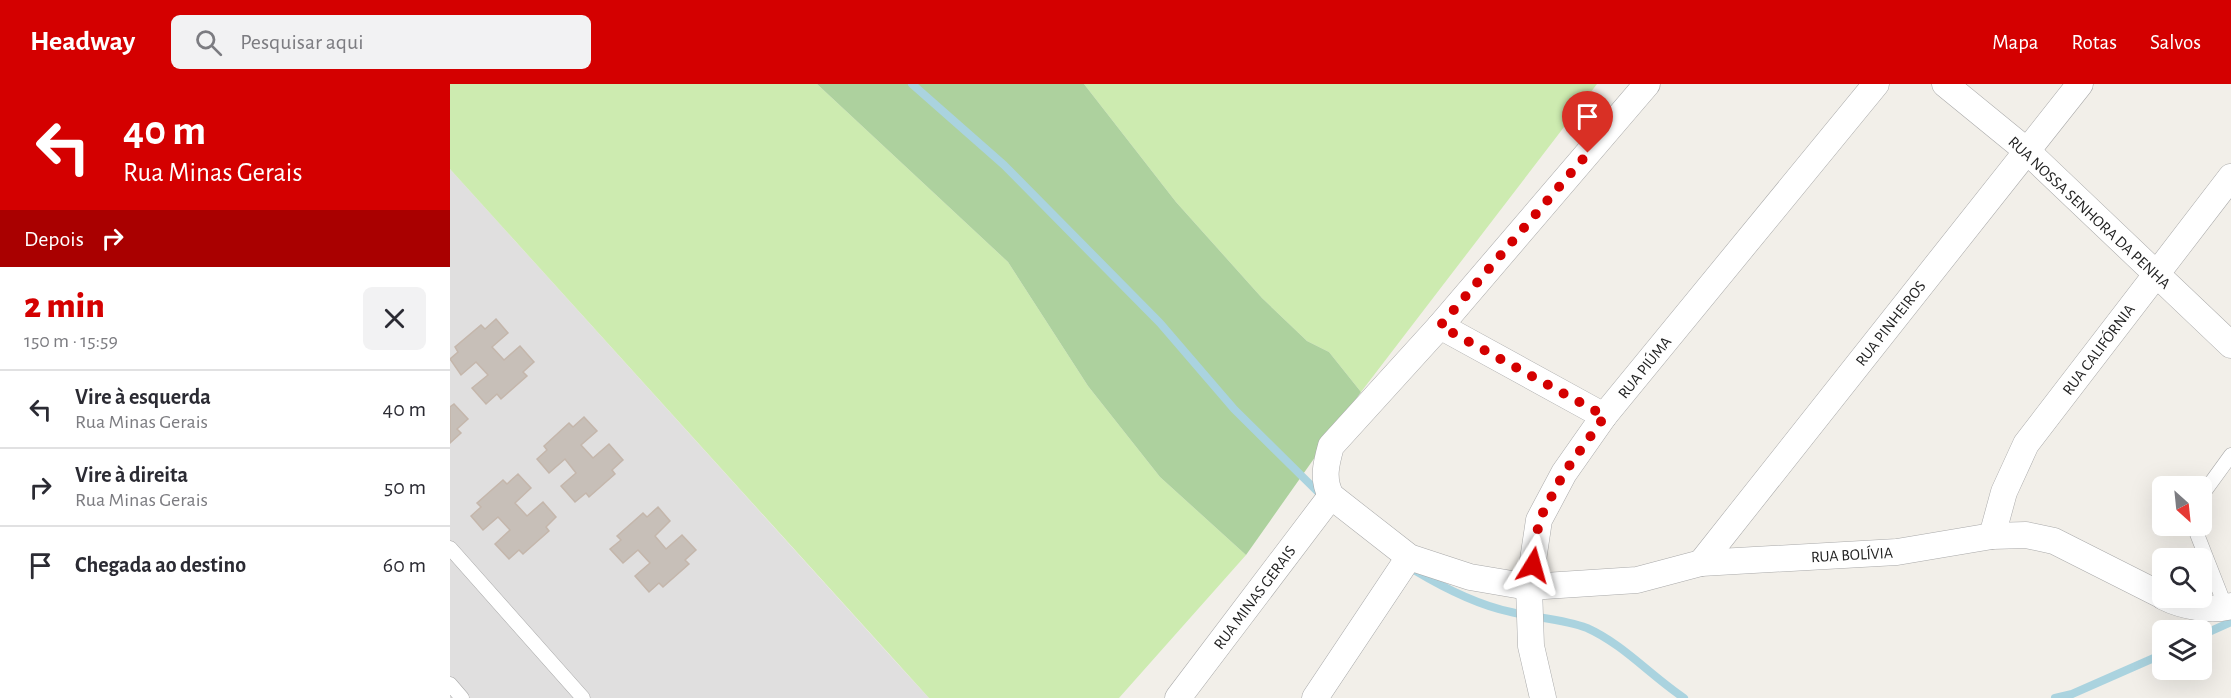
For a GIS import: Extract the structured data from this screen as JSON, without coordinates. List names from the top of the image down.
{
  "streets": {
    "street": [
      "RUA NOSSA SENHORA DA PENHA",
      "RUA PINHEIROS",
      "RUA CALIFÓRNIA",
      "RUA PIÚMA",
      "RUA BOLÍVIA",
      "RUA MINAS GERAIS"
    ]
  },
  "crossings": [
    ["RUA NOSSA SENHORA DA PENHA", "RUA PINHEIROS"],
    ["RUA NOSSA SENHORA DA PENHA", "RUA CALIFÓRNIA"],
    ["RUA PINHEIROS", "RUA BOLÍVIA"],
    ["RUA CALIFÓRNIA", "RUA BOLÍVIA"],
    ["RUA PIÚMA", "RUA BOLÍVIA"]
  ],
  "north": "bottom right",
  "page": {
    "header": "Headway",
    "search": "Pesquisar aqui",
    "nav": ["Mapa", "Rotas", "Salvos"],
    "turn": ["40 m", "Rua Minas Gerais"],
    "then": "Depois",
    "heading": ["2 min", "150 m · 15:59"],
    "list": [
      {
        "name": "Vire à esquerda",
        "note": "Rua Minas Gerais",
        "value": "40 m"
      },
      {
        "name": "Vire à direita",
        "note": "Rua Minas Gerais",
        "value": "50 m"
      },
      {
        "name": "Chegada ao destino",
        "value": "60 m"
      }
    ]
  }
}
